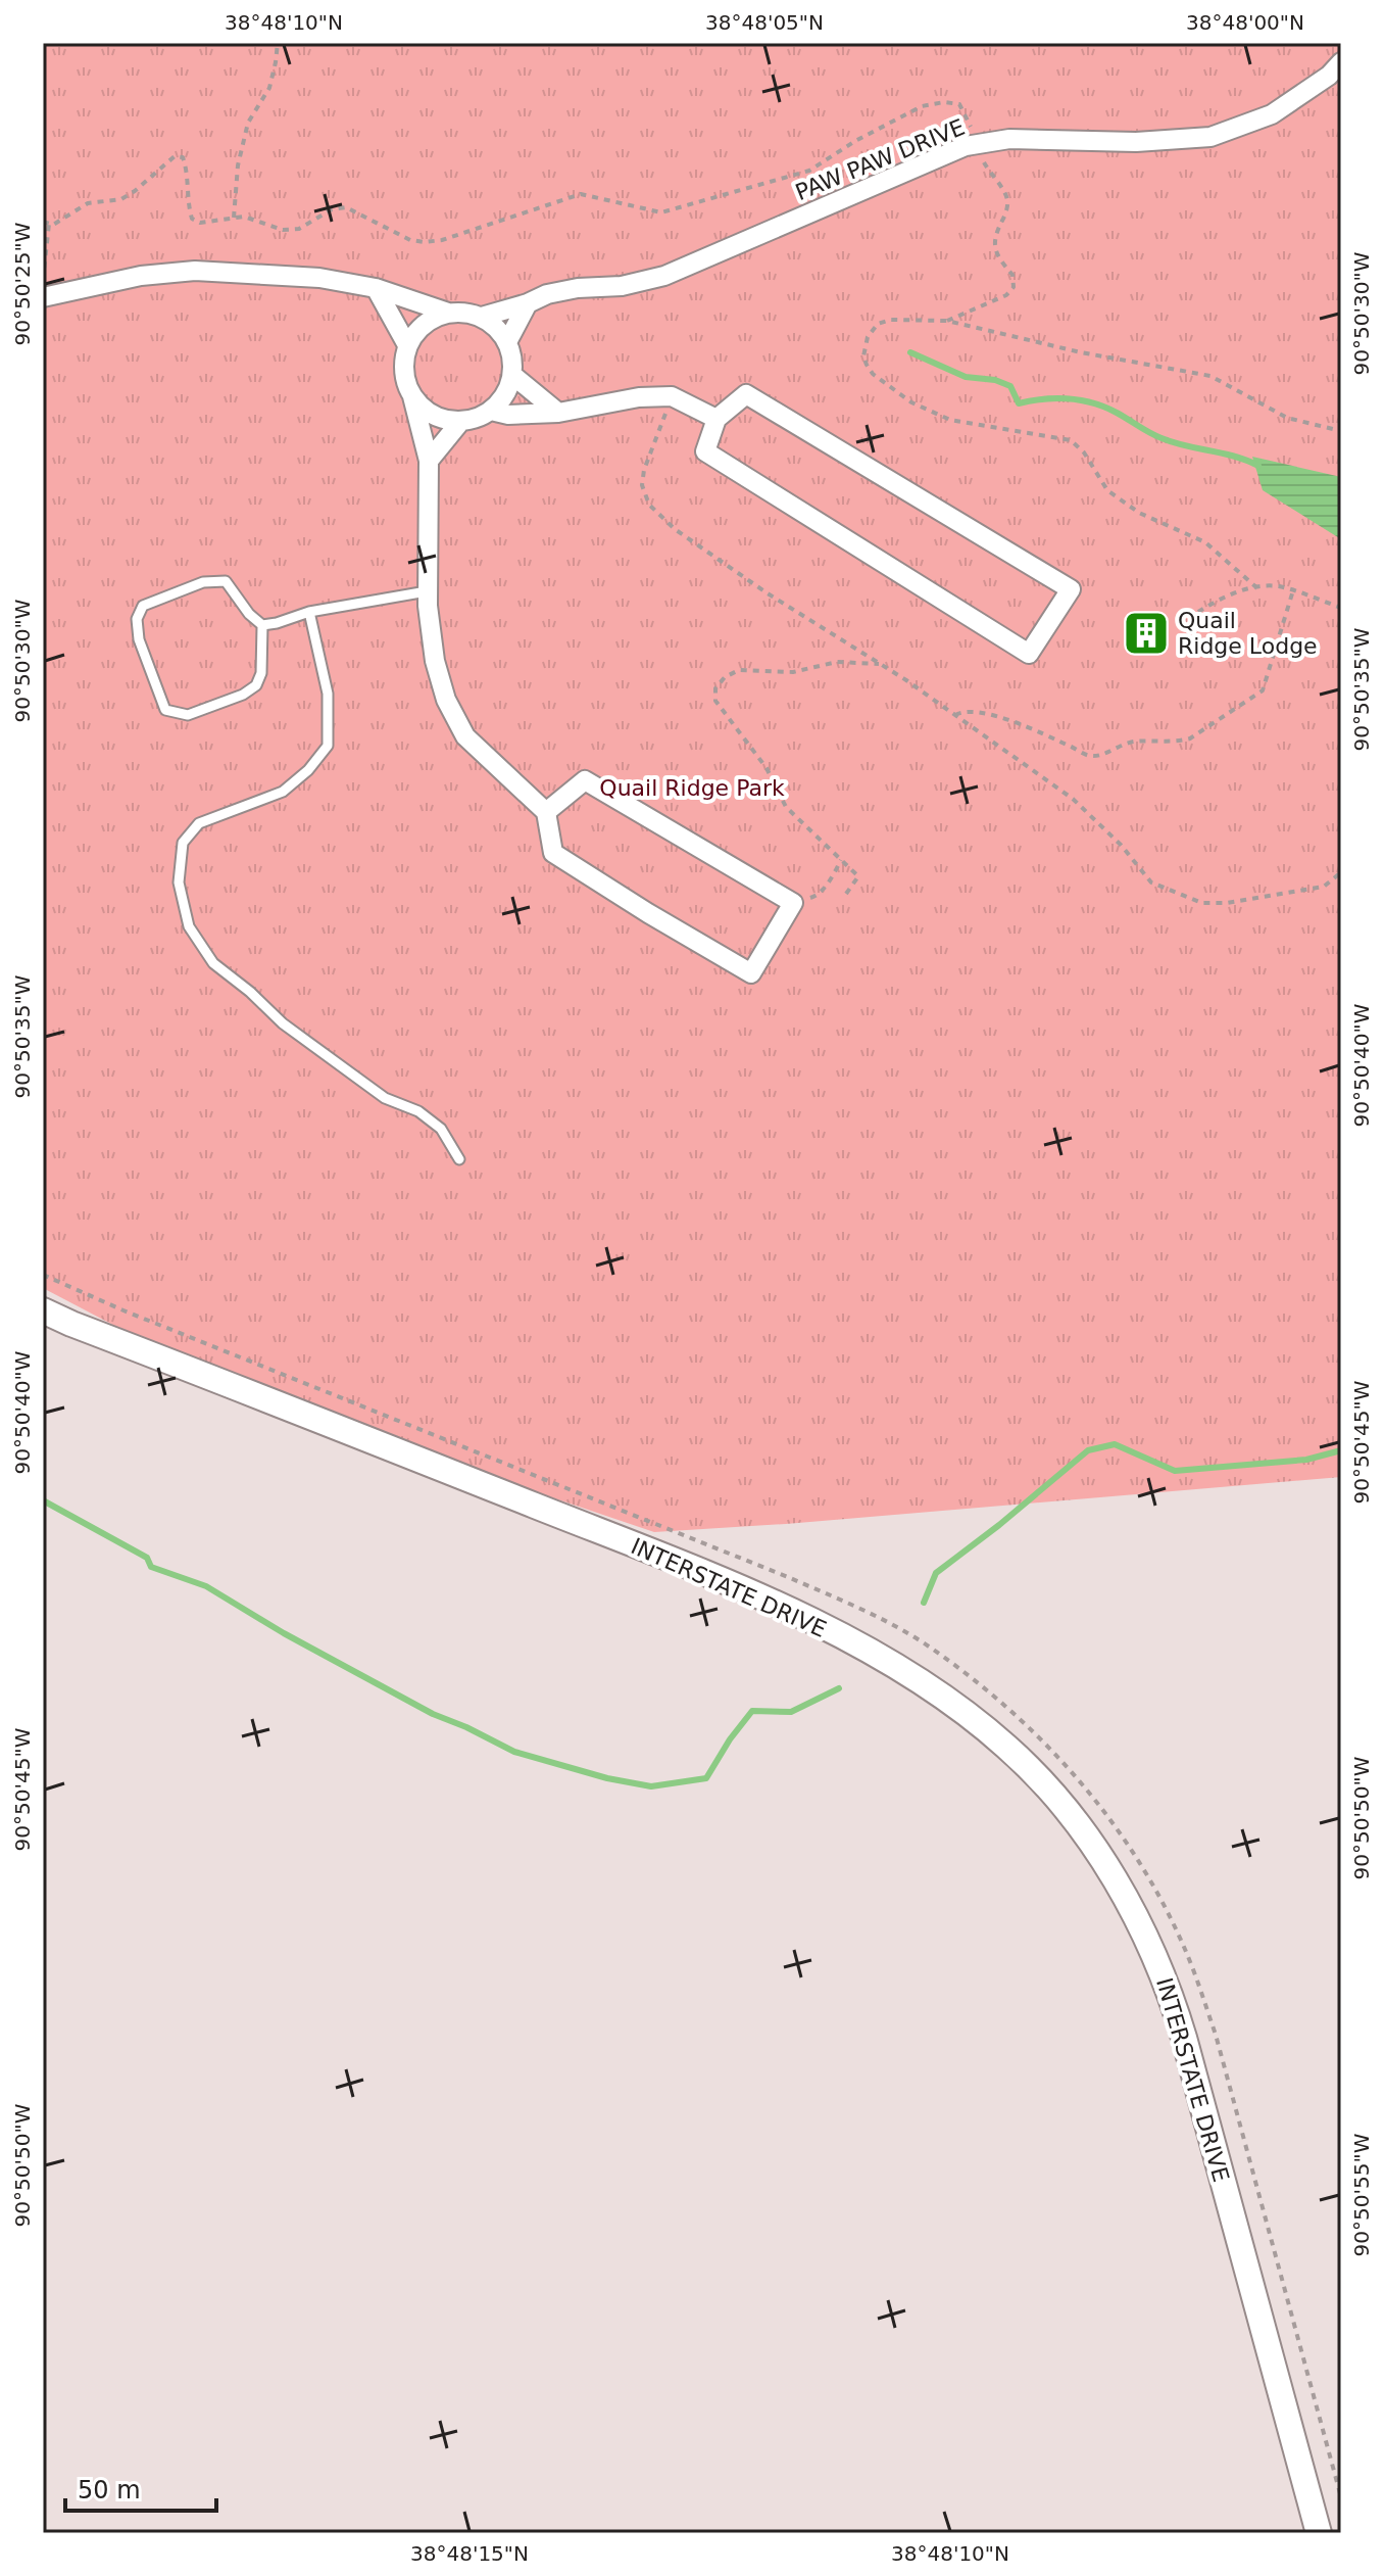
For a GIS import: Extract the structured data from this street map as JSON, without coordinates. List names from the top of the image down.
{
  "streets": {
    "main road": ["INTERSTATE DRIVE"],
    "street": ["PAW PAW DRIVE"]
  },
  "parks": ["Quail Ridge Park"],
  "places": {
    "building": ["Quail Ridge Lodge"]
  },
  "scale_bar": "50 m",
  "coordinates": [
    "38°48'10\"N",
    "38°48'05\"N",
    "38°48'00\"N",
    "90°50'25\"W",
    "90°50'30\"W",
    "90°50'35\"W",
    "90°50'40\"W",
    "90°50'45\"W",
    "90°50'50\"W",
    "90°50'55\"W",
    "38°48'15\"N"
  ]
}
